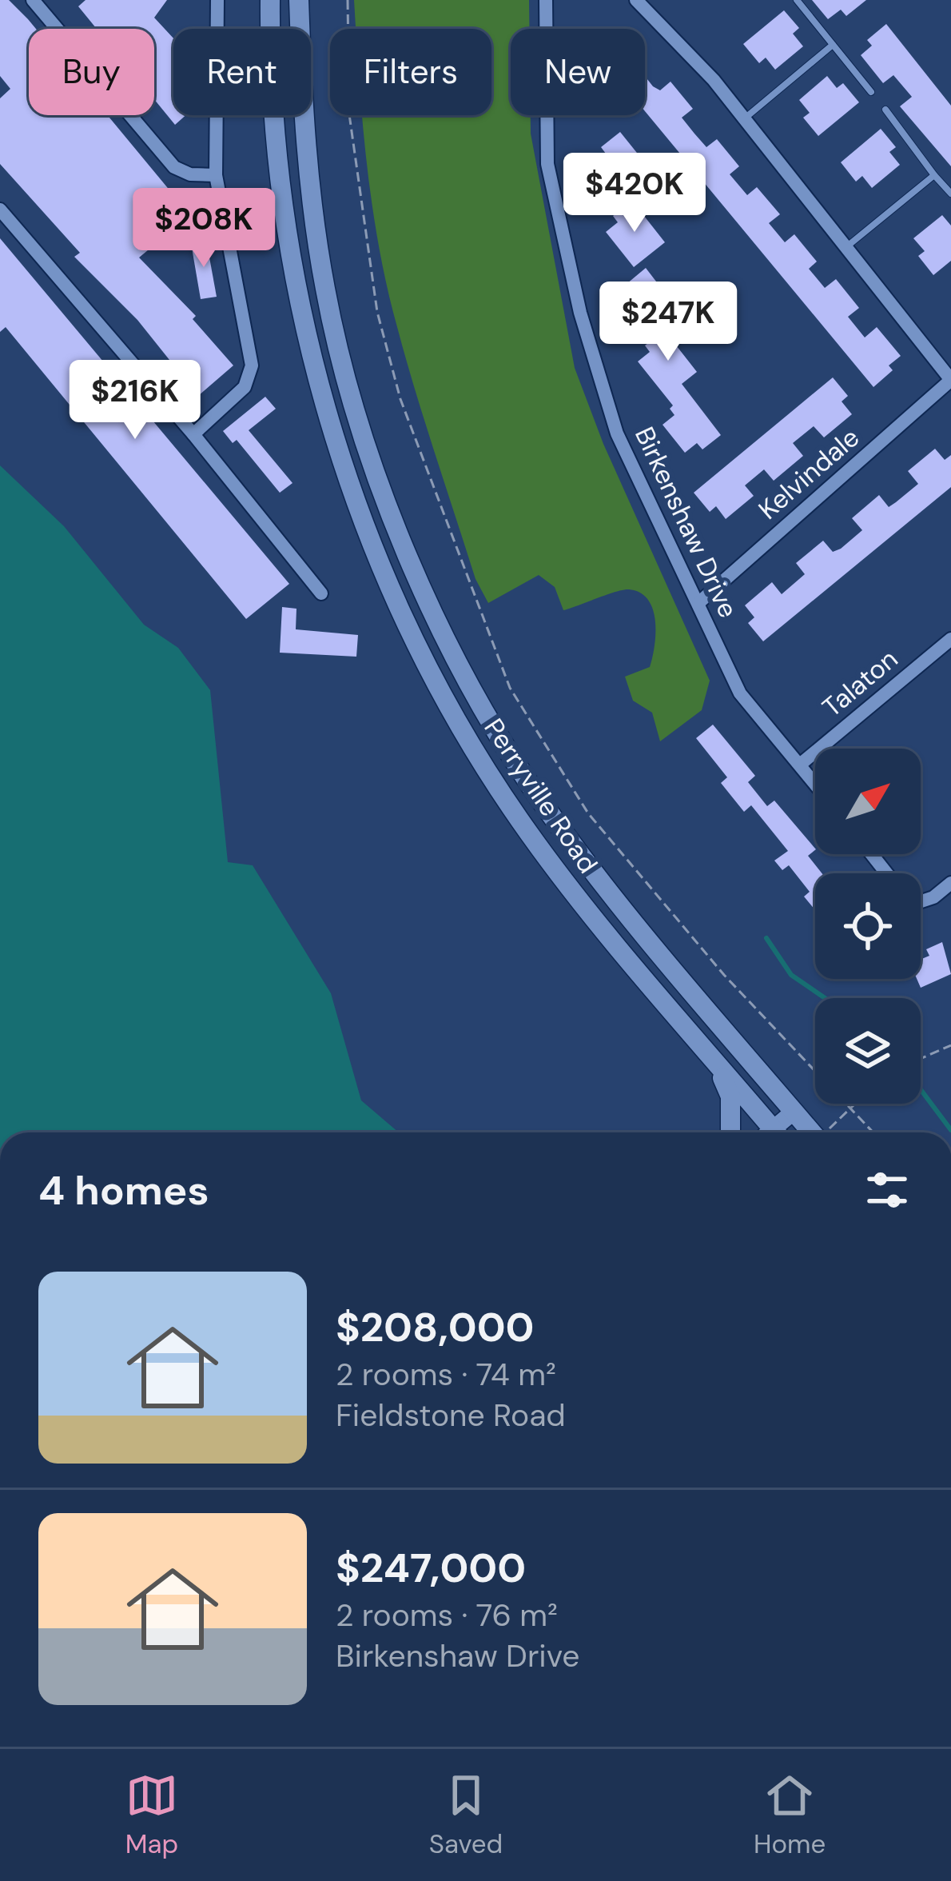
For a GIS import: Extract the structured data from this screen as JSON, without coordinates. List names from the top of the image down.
{
  "streets": {
    "main road": ["Perryville Road"],
    "street": ["Kelvindale", "Birkenshaw Drive", "Talaton"]
  },
  "crossings": [
    ["Kelvindale", "Birkenshaw Drive"],
    ["Birkenshaw Drive", "Talaton"]
  ],
  "north": "top right",
  "page": {
    "chip": [
      "Buy",
      "Rent",
      "Filters",
      "New"
    ],
    "price": [
      "$420K",
      "$208K",
      "$247K",
      "$216K"
    ],
    "heading": "4 homes",
    "list": [
      {
        "name": "$208,000",
        "note": "2 rooms · 74 m² · Fieldstone Road"
      },
      {
        "name": "$247,000",
        "note": "2 rooms · 76 m² · Birkenshaw Drive"
      }
    ],
    "tabs": ["Map", "Saved", "Home"]
  }
}
